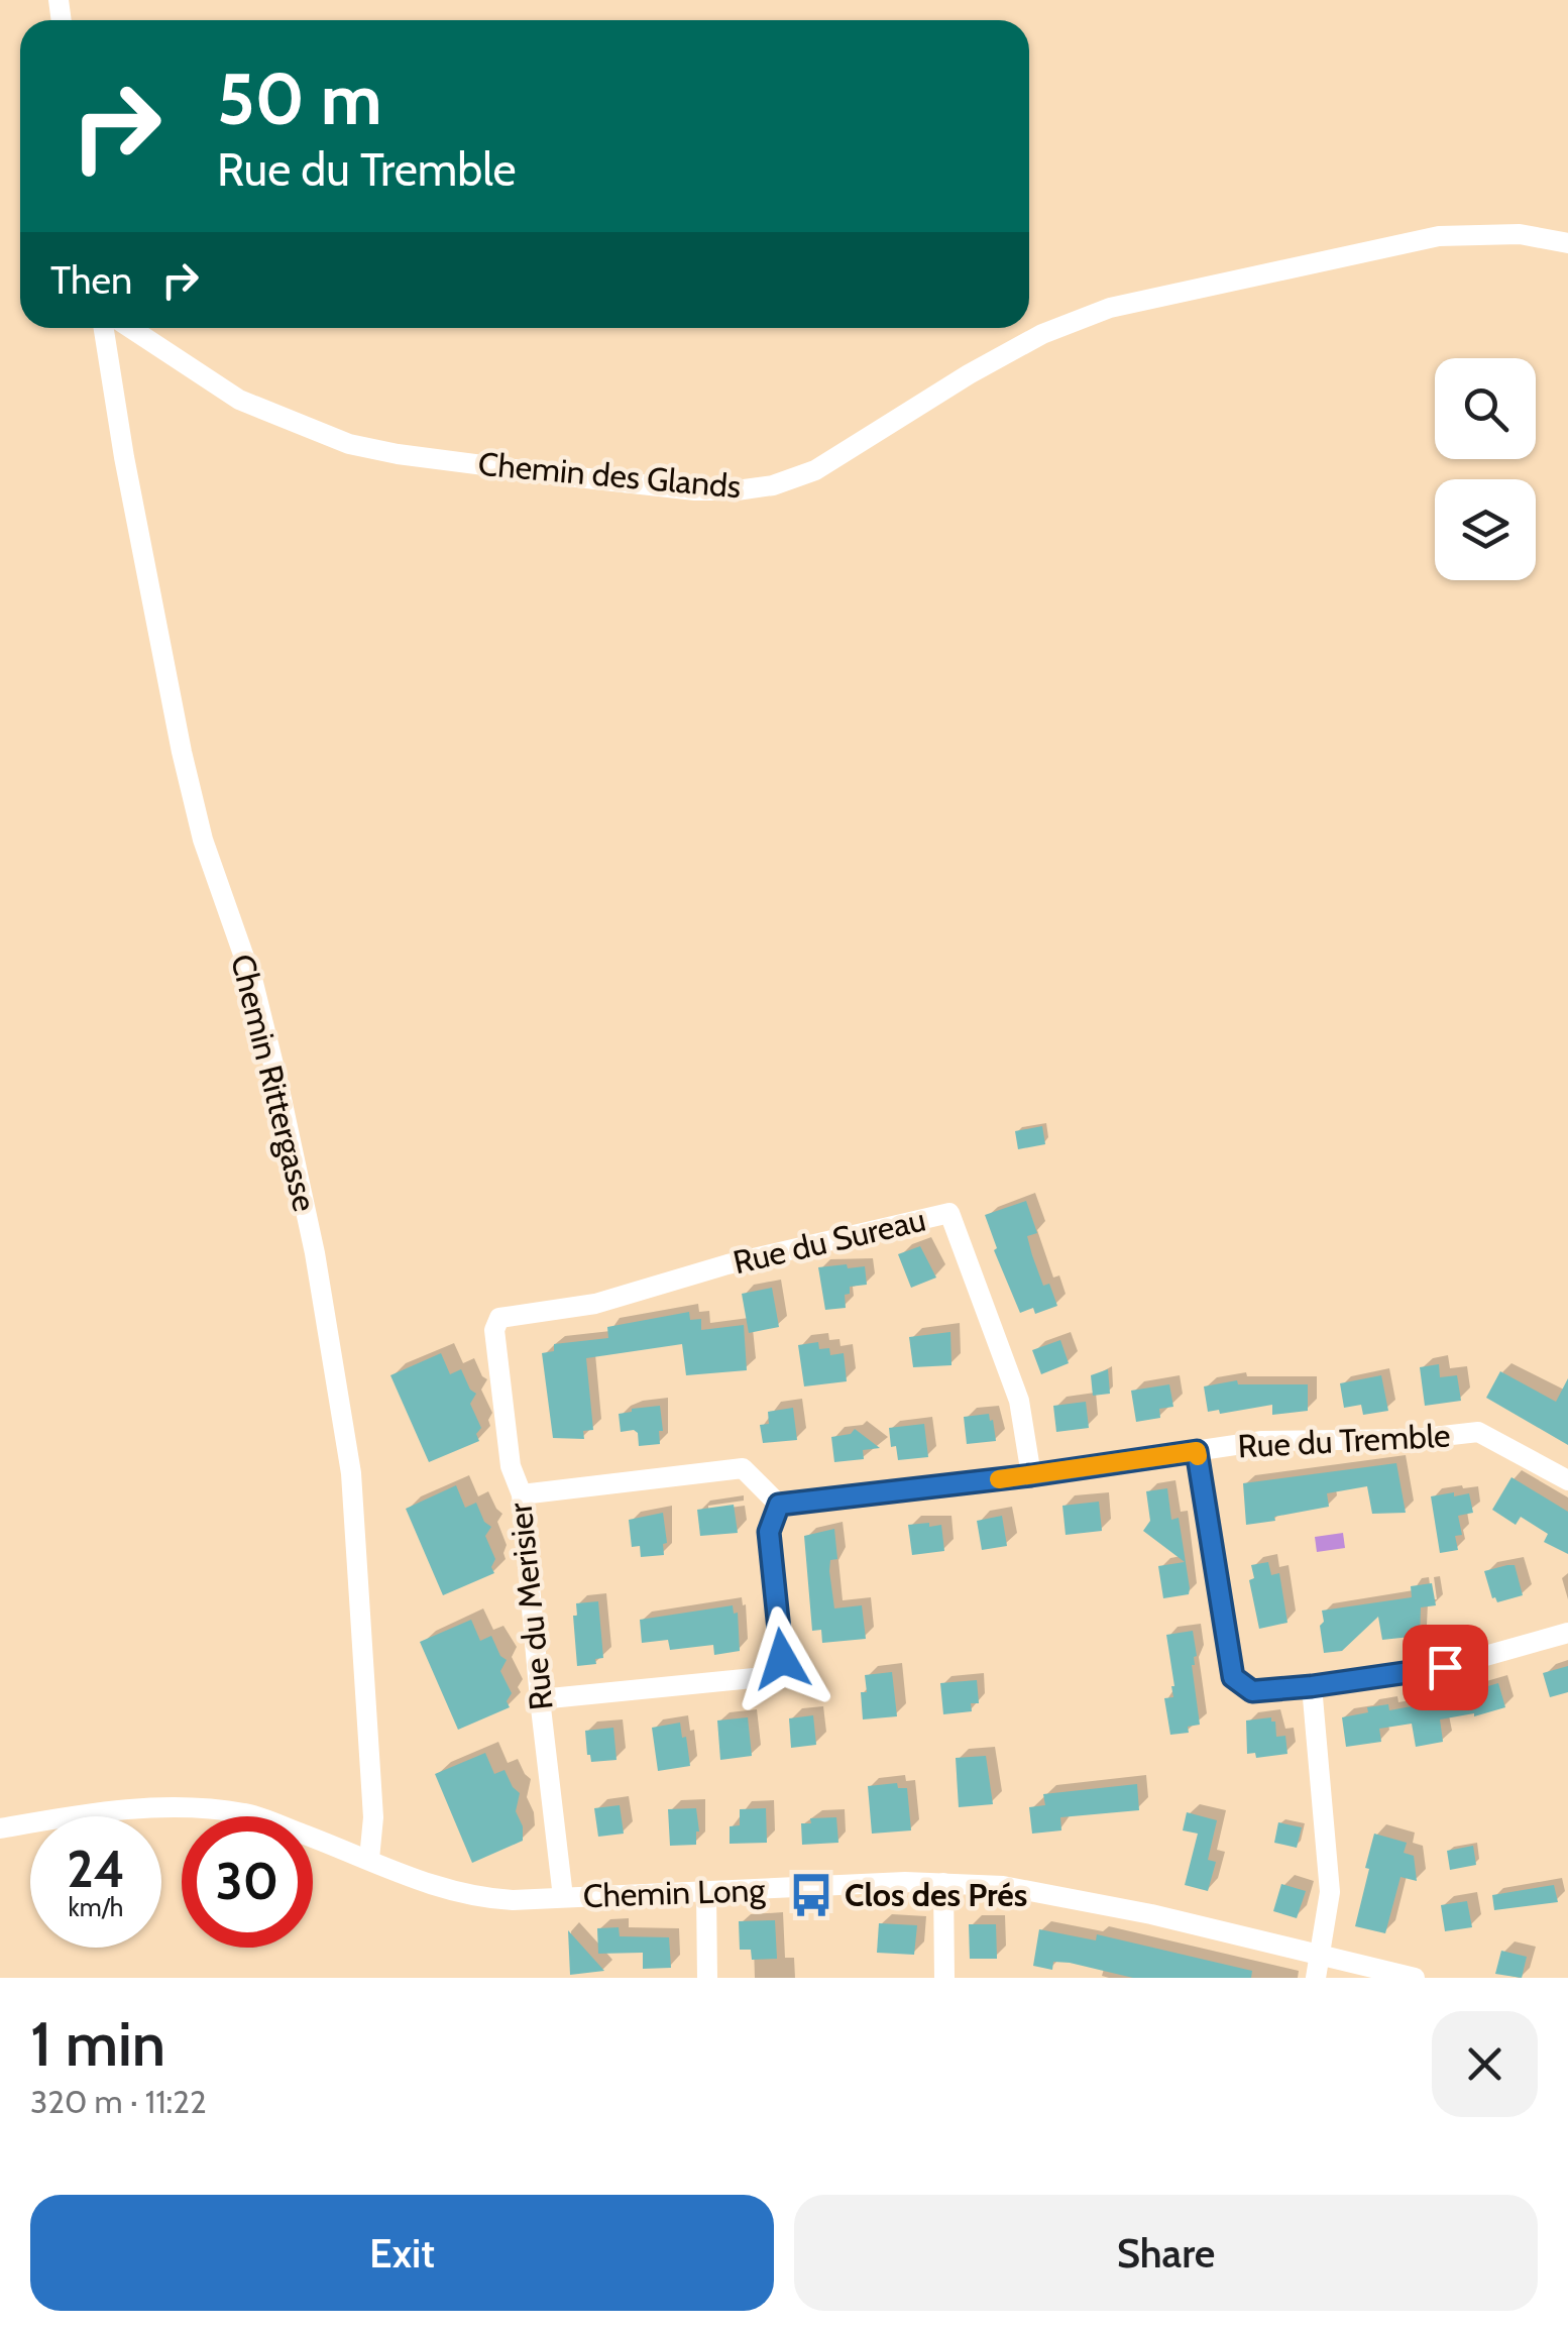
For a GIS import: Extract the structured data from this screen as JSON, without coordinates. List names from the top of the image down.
{
  "streets": {
    "street": [
      "Chemin des Glands",
      "Chemin Rittergasse",
      "Rue du Sureau",
      "Rue du Tremble",
      "Rue du Merisier",
      "Chemin Long"
    ]
  },
  "crossings": [
    ["Chemin Rittergasse", "Chemin Long"],
    ["Rue du Sureau", "Rue du Tremble"],
    ["Rue du Sureau", "Rue du Merisier"],
    ["Rue du Merisier", "Chemin Long"]
  ],
  "places": {
    "bus stop": ["Clos des Prés"]
  },
  "page": {
    "turn": ["50 m", "Rue du Tremble"],
    "then": "Then",
    "speed": "24 km/h",
    "limit": "30",
    "heading": ["1 min", "320 m · 11:22"],
    "buttons": ["Exit", "Share"]
  }
}
